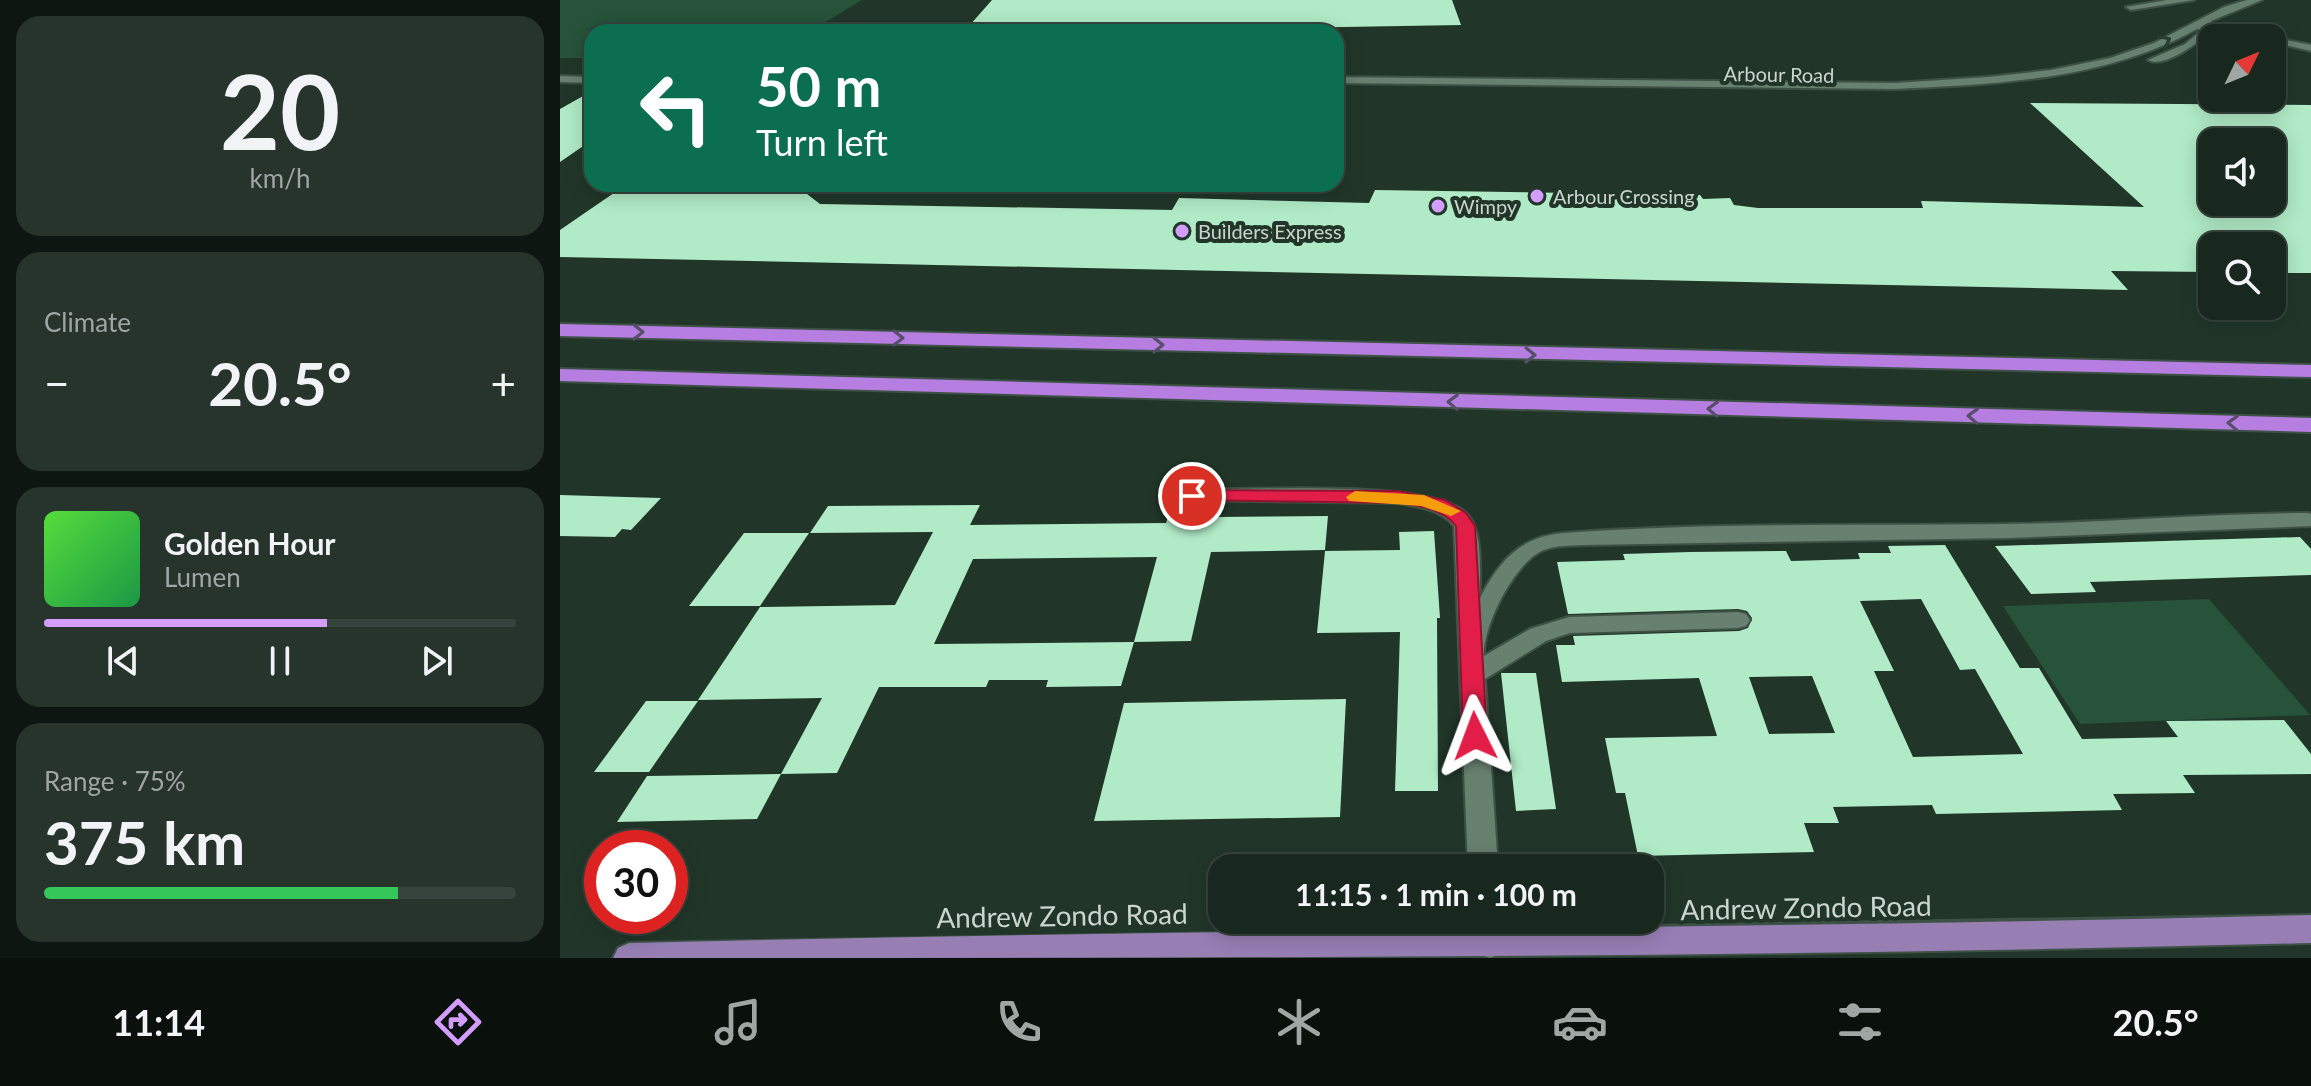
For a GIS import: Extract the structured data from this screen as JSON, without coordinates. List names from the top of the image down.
{
  "streets": {
    "main road": ["Andrew Zondo Road"],
    "street": ["Arbour Road"]
  },
  "places": ["Arbour Crossing", "Wimpy", "Builders Express"],
  "north": "top right",
  "page": {
    "tile": [
      ["20", "km/h"],
      "Climate",
      ["Range · 75%", "375 km"]
    ],
    "turn": ["50 m", "Turn left"],
    "heat": ["−", "20.5°", "+"],
    "song": ["Golden Hour", "Lumen"],
    "limit": "30",
    "trip": "11:15 · 1 min · 100 m",
    "tabs": ["11:14", "20.5°"]
  }
}
